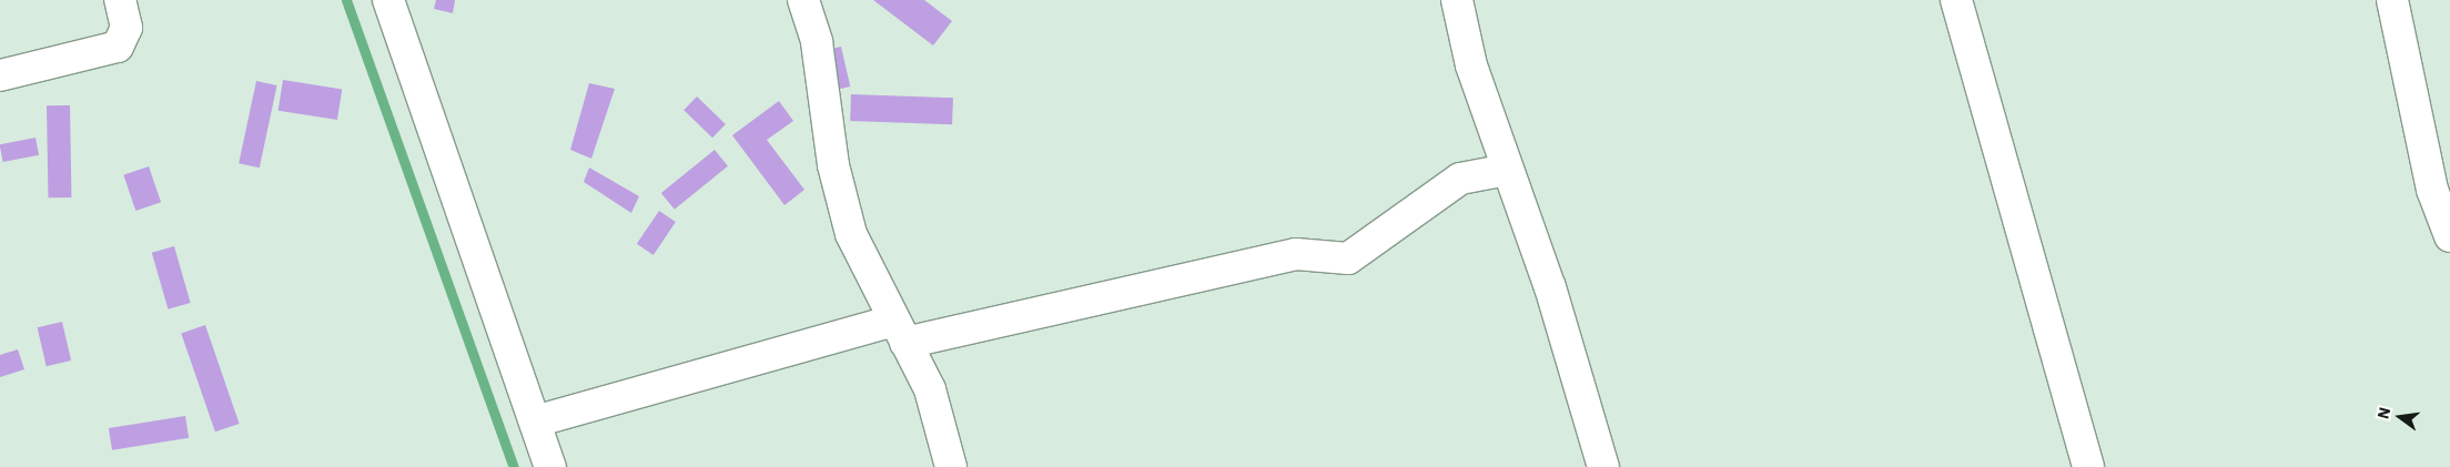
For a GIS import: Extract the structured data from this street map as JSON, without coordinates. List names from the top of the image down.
{
  "north": "left"
}
